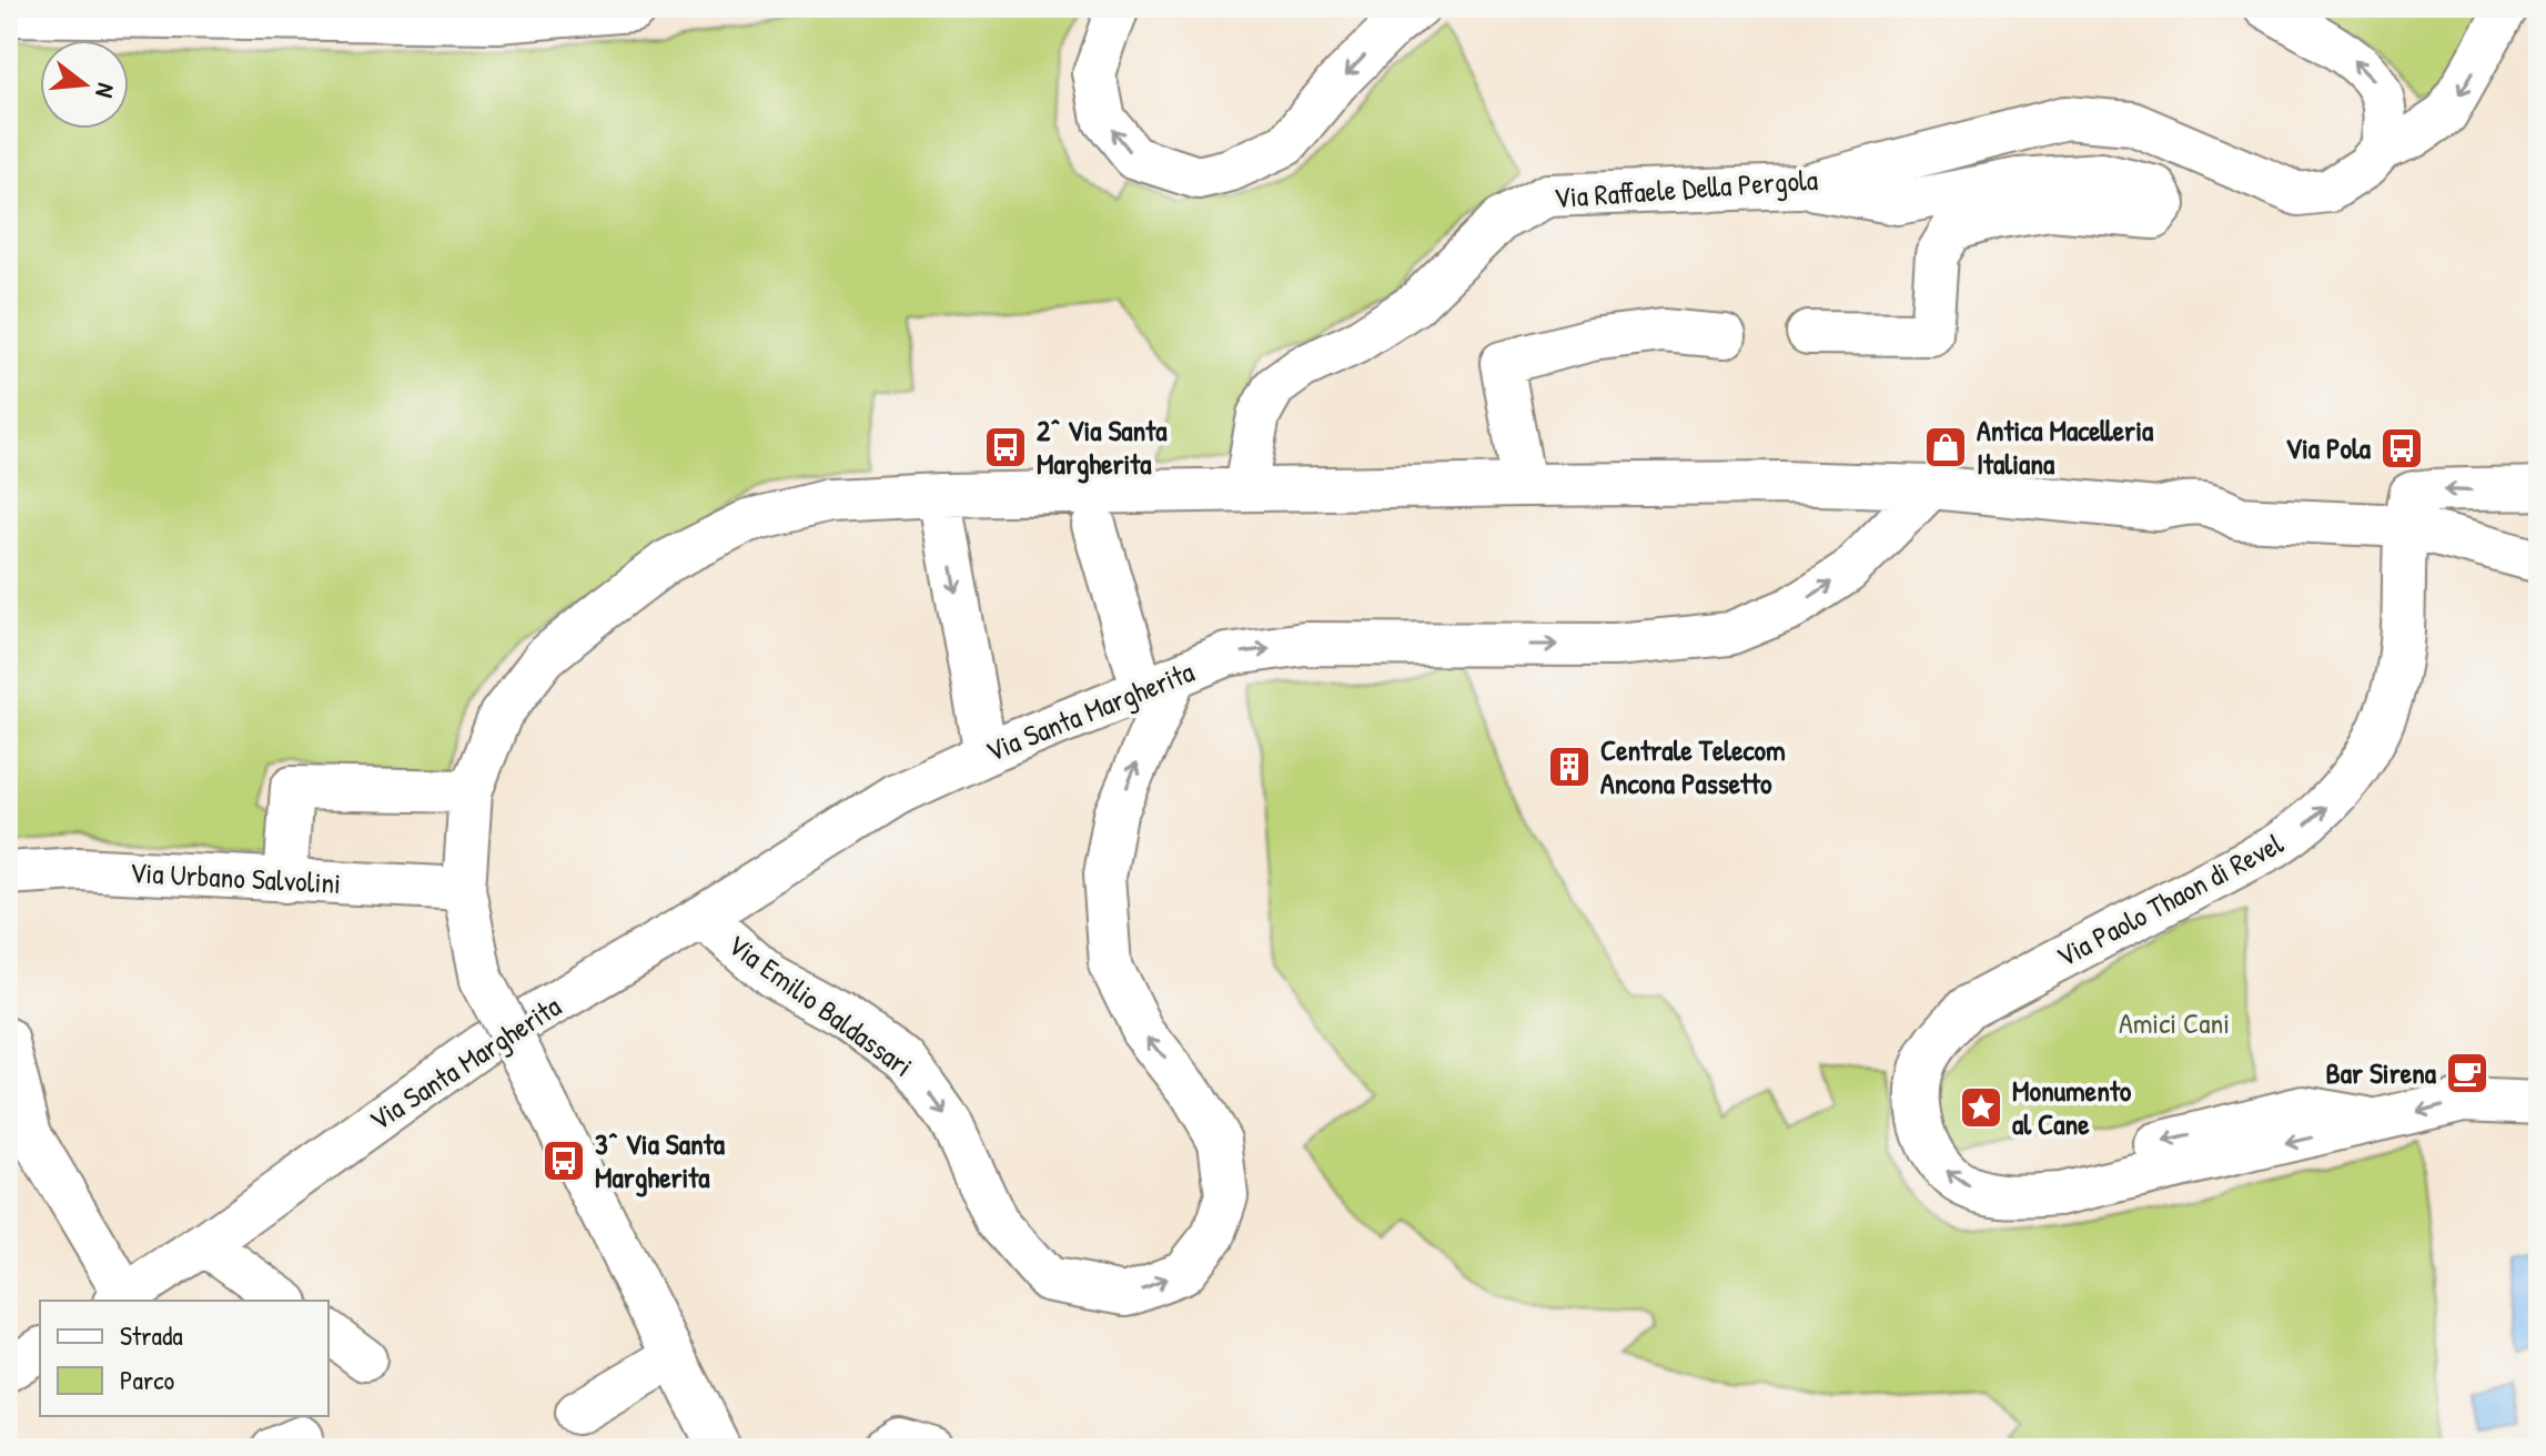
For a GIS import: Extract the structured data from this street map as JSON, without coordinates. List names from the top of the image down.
{
  "streets": {
    "street": [
      "Via Raffaele Della Pergola",
      "Via Santa Margherita",
      "Via Urbano Salvolini",
      "Via Paolo Thaon di Revel",
      "Via Emilio Baldassari"
    ]
  },
  "crossings": [
    ["Via Santa Margherita", "Via Emilio Baldassari"]
  ],
  "parks": ["Amici Cani"],
  "places": {
    "bus stop": ["2^ Via Santa Margherita", "Via Pola", "3^ Via Santa Margherita"],
    "shop": ["Antica Macelleria Italiana"],
    "building": ["Centrale Telecom Ancona Passetto"],
    "cafe": ["Bar Sirena"],
    "place": ["Monumento al Cane"]
  },
  "legend": ["Strada", "Parco"],
  "north": "right"
}
